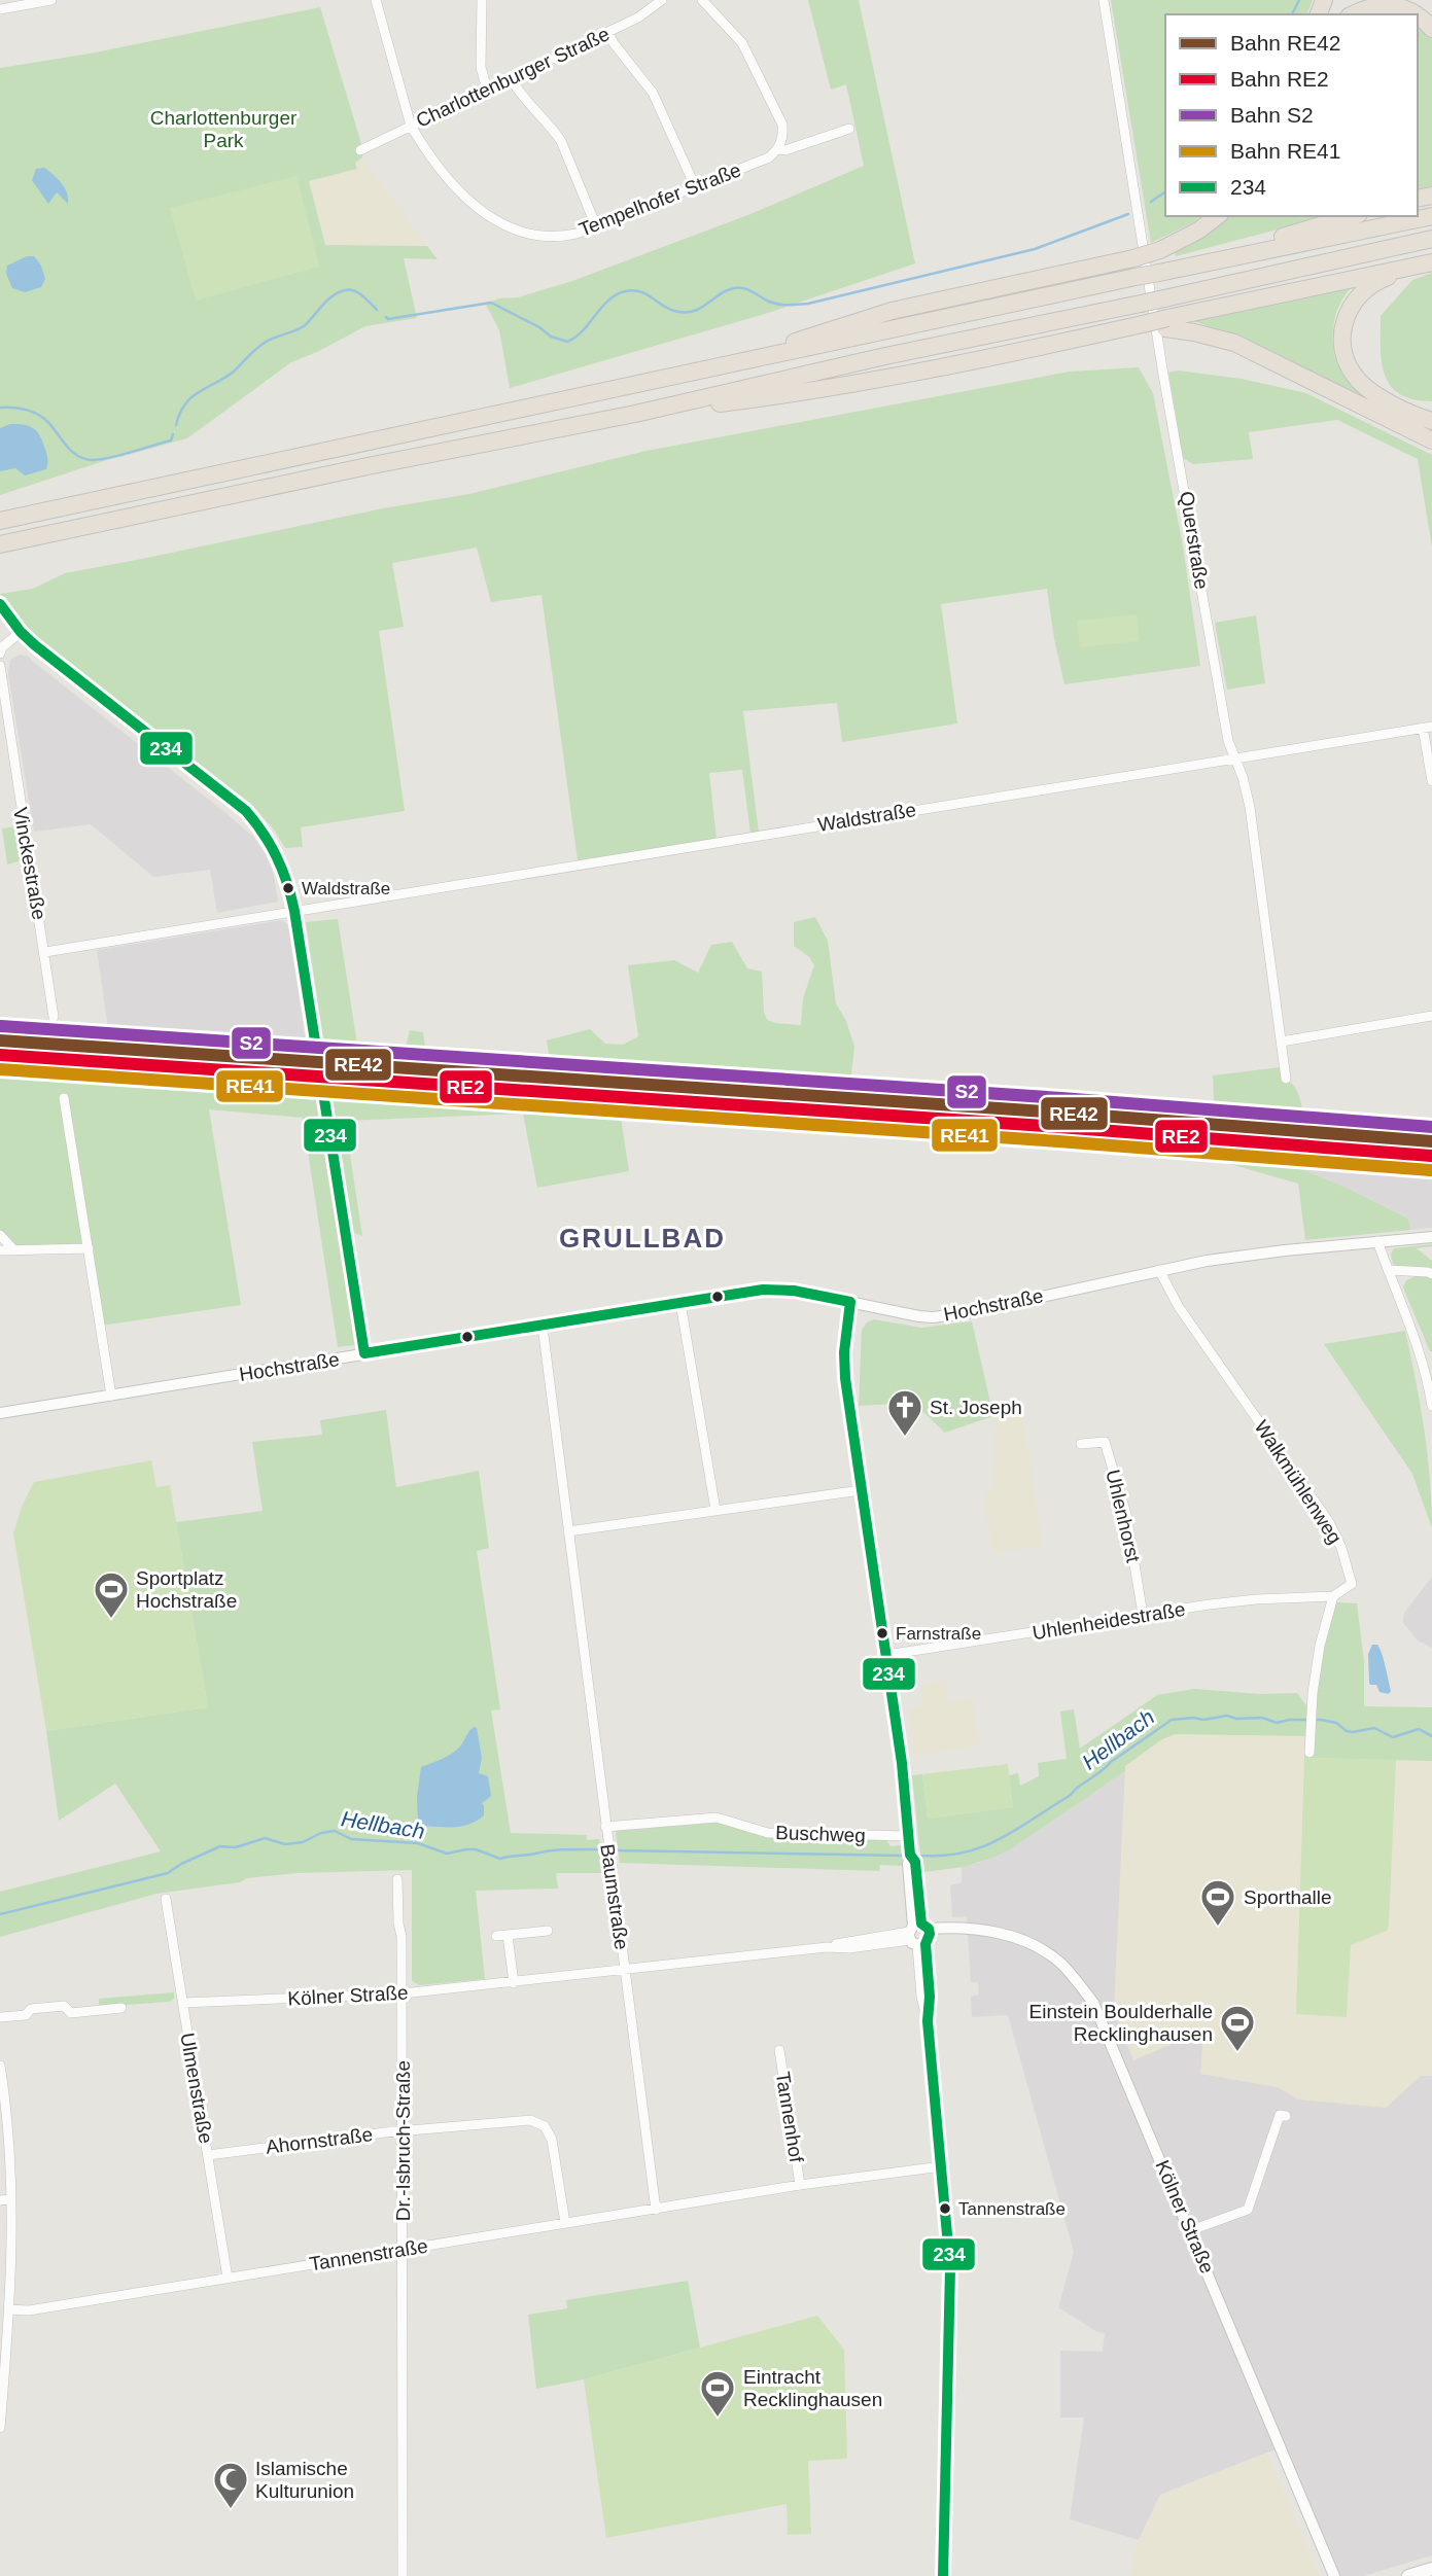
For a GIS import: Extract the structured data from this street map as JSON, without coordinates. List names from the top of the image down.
{
  "streets": {
    "street": [
      "Charlottenburger Straße",
      "Tempelhofer Straße",
      "Querstraße",
      "Waldstraße",
      "Vinckestraße",
      "Hochstraße",
      "Walkmühlenweg",
      "Uhlenhorst",
      "Uhlenheidestraße",
      "Buschweg",
      "Baumstraße",
      "Kölner Straße",
      "Ulmenstraße",
      "Tannenhof",
      "Ahornstraße",
      "Dr.-Isbruch-Straße",
      "Tannenstraße"
    ]
  },
  "crossings": [
    ["Charlottenburger Straße", "Tempelhofer Straße"],
    ["Querstraße", "Waldstraße"],
    ["Waldstraße", "Vinckestraße"],
    ["Hochstraße", "Walkmühlenweg"],
    ["Hochstraße", "Baumstraße"],
    ["Walkmühlenweg", "Uhlenheidestraße"],
    ["Uhlenhorst", "Uhlenheidestraße"],
    ["Buschweg", "Baumstraße"],
    ["Baumstraße", "Kölner Straße"],
    ["Baumstraße", "Tannenstraße"],
    ["Kölner Straße", "Ulmenstraße"],
    ["Kölner Straße", "Dr.-Isbruch-Straße"],
    ["Ulmenstraße", "Ahornstraße"],
    ["Ulmenstraße", "Tannenstraße"],
    ["Tannenhof", "Tannenstraße"],
    ["Ahornstraße", "Dr.-Isbruch-Straße"],
    ["Ahornstraße", "Tannenstraße"],
    ["Dr.-Isbruch-Straße", "Tannenstraße"]
  ],
  "districts": ["GRULLBAD"],
  "water": ["Hellbach"],
  "parks": ["Charlottenburger Park"],
  "places": {
    "other": ["Waldstraße", "Farnstraße", "Tannenstraße"],
    "church": ["St. Joseph"],
    "sports": [
      "Sportplatz Hochstraße",
      "Sporthalle",
      "Einstein Boulderhalle Recklinghausen",
      "Eintracht Recklinghausen"
    ],
    "mosque": ["Islamische Kulturunion"]
  },
  "lines": [
    "transit line 234",
    "rail line S2",
    "rail line RE42",
    "rail line RE2",
    "rail line RE41"
  ],
  "legend": [
    "Bahn RE42",
    "Bahn RE2",
    "Bahn S2",
    "Bahn RE41",
    "234"
  ]
}
